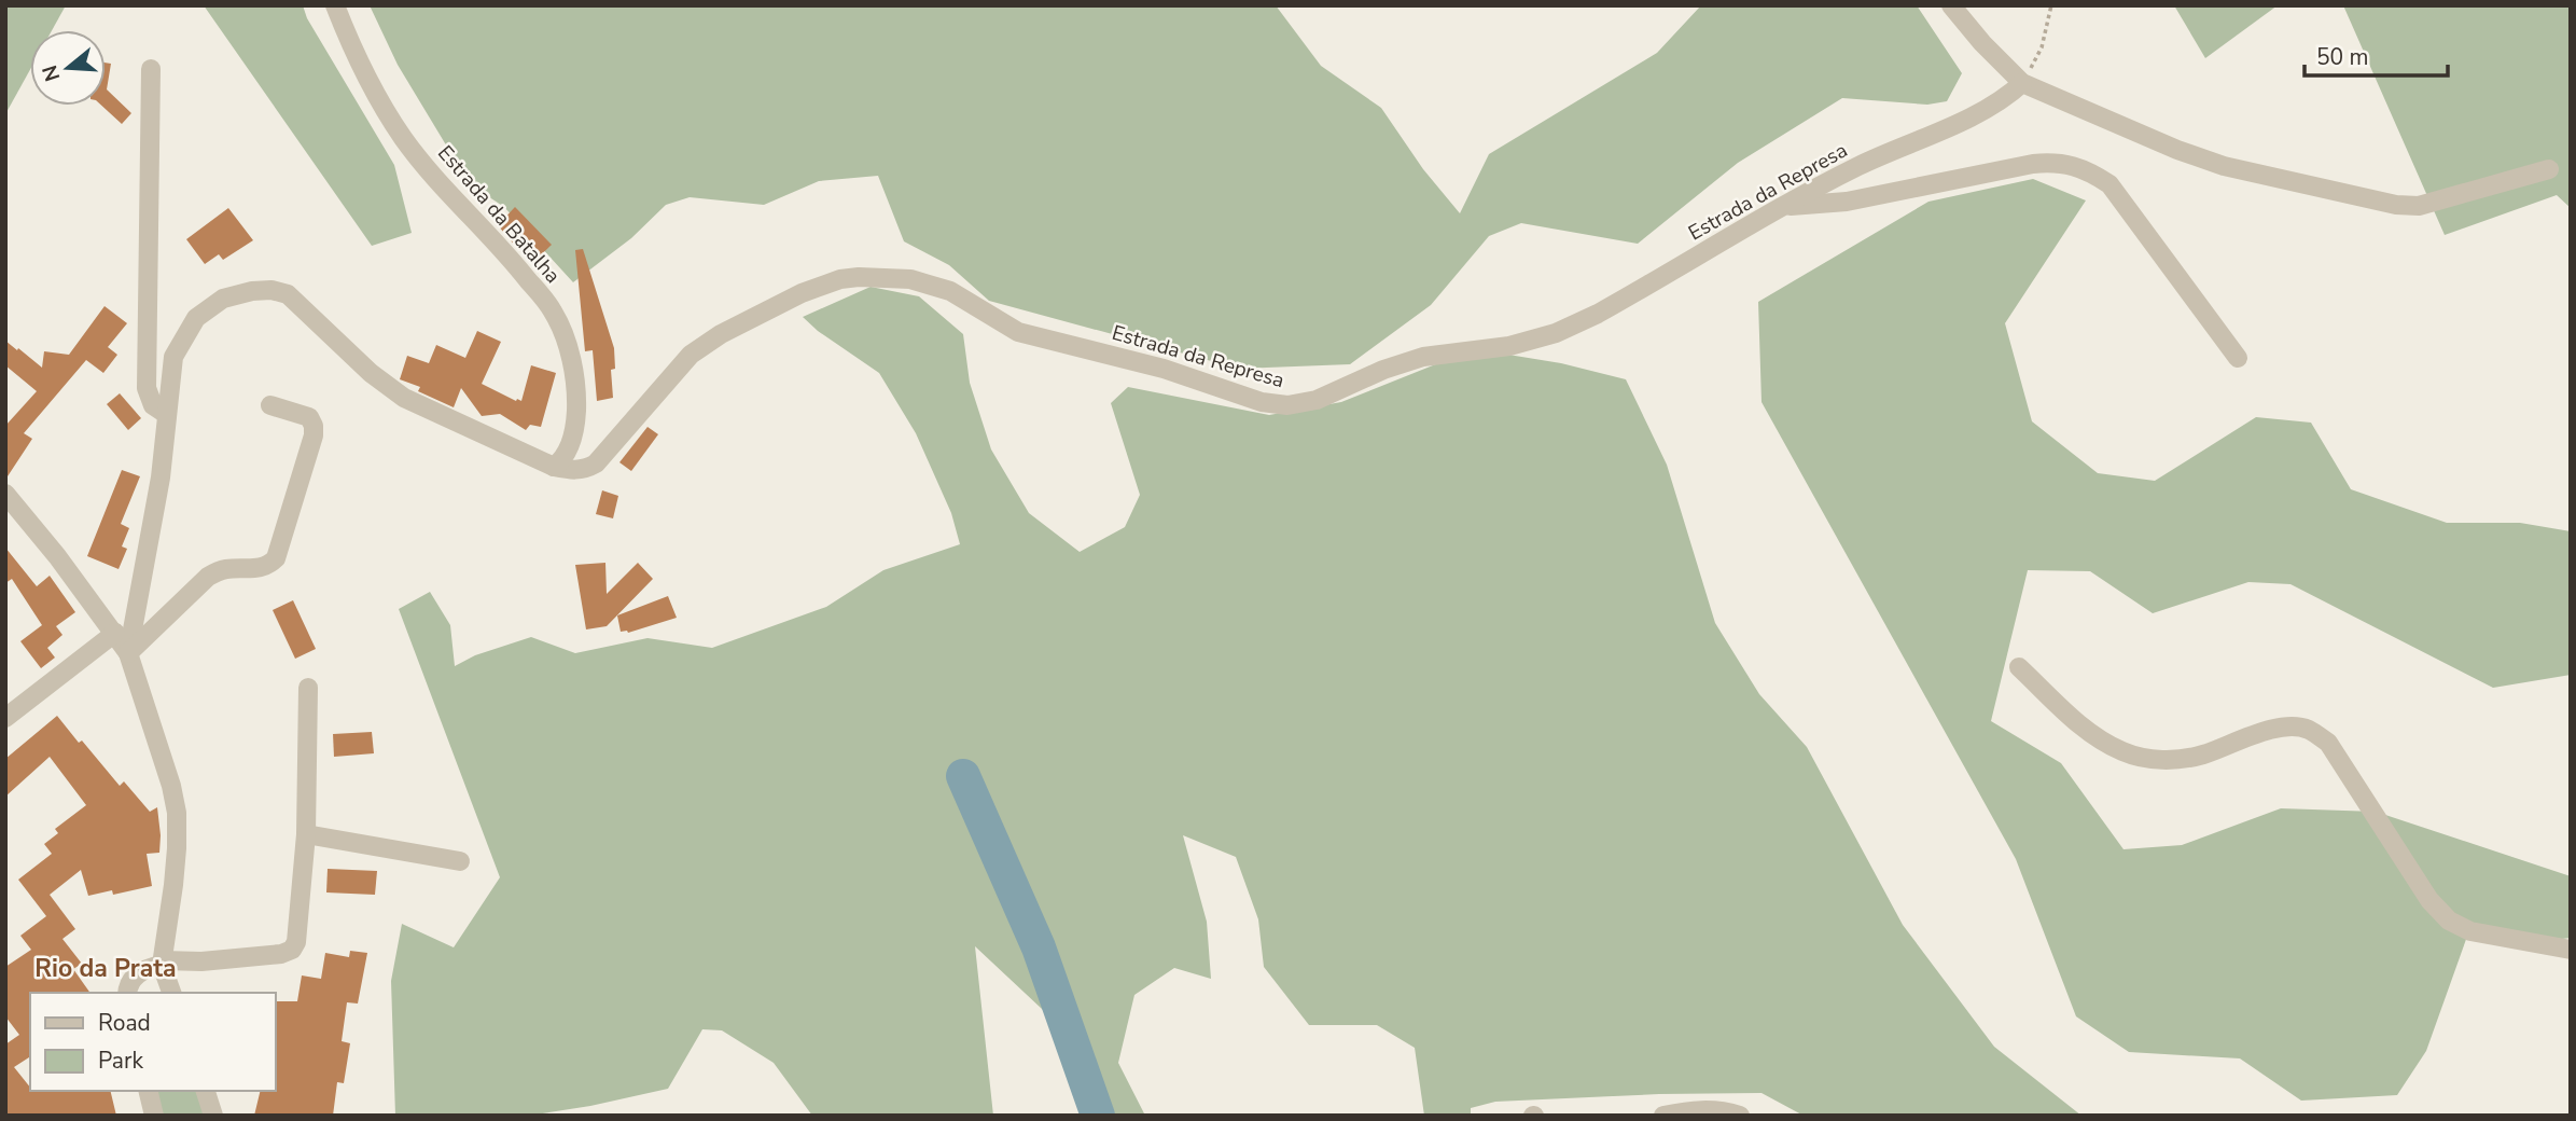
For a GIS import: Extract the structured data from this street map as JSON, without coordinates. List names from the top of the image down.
{
  "streets": {
    "street": ["Estrada da Represa", "Estrada da Batalha"]
  },
  "crossings": [
    ["Estrada da Represa", "Estrada da Batalha"]
  ],
  "districts": ["Rio da Prata"],
  "legend": ["Road", "Park"],
  "scale_bar": "50 m",
  "north": "left"
}
